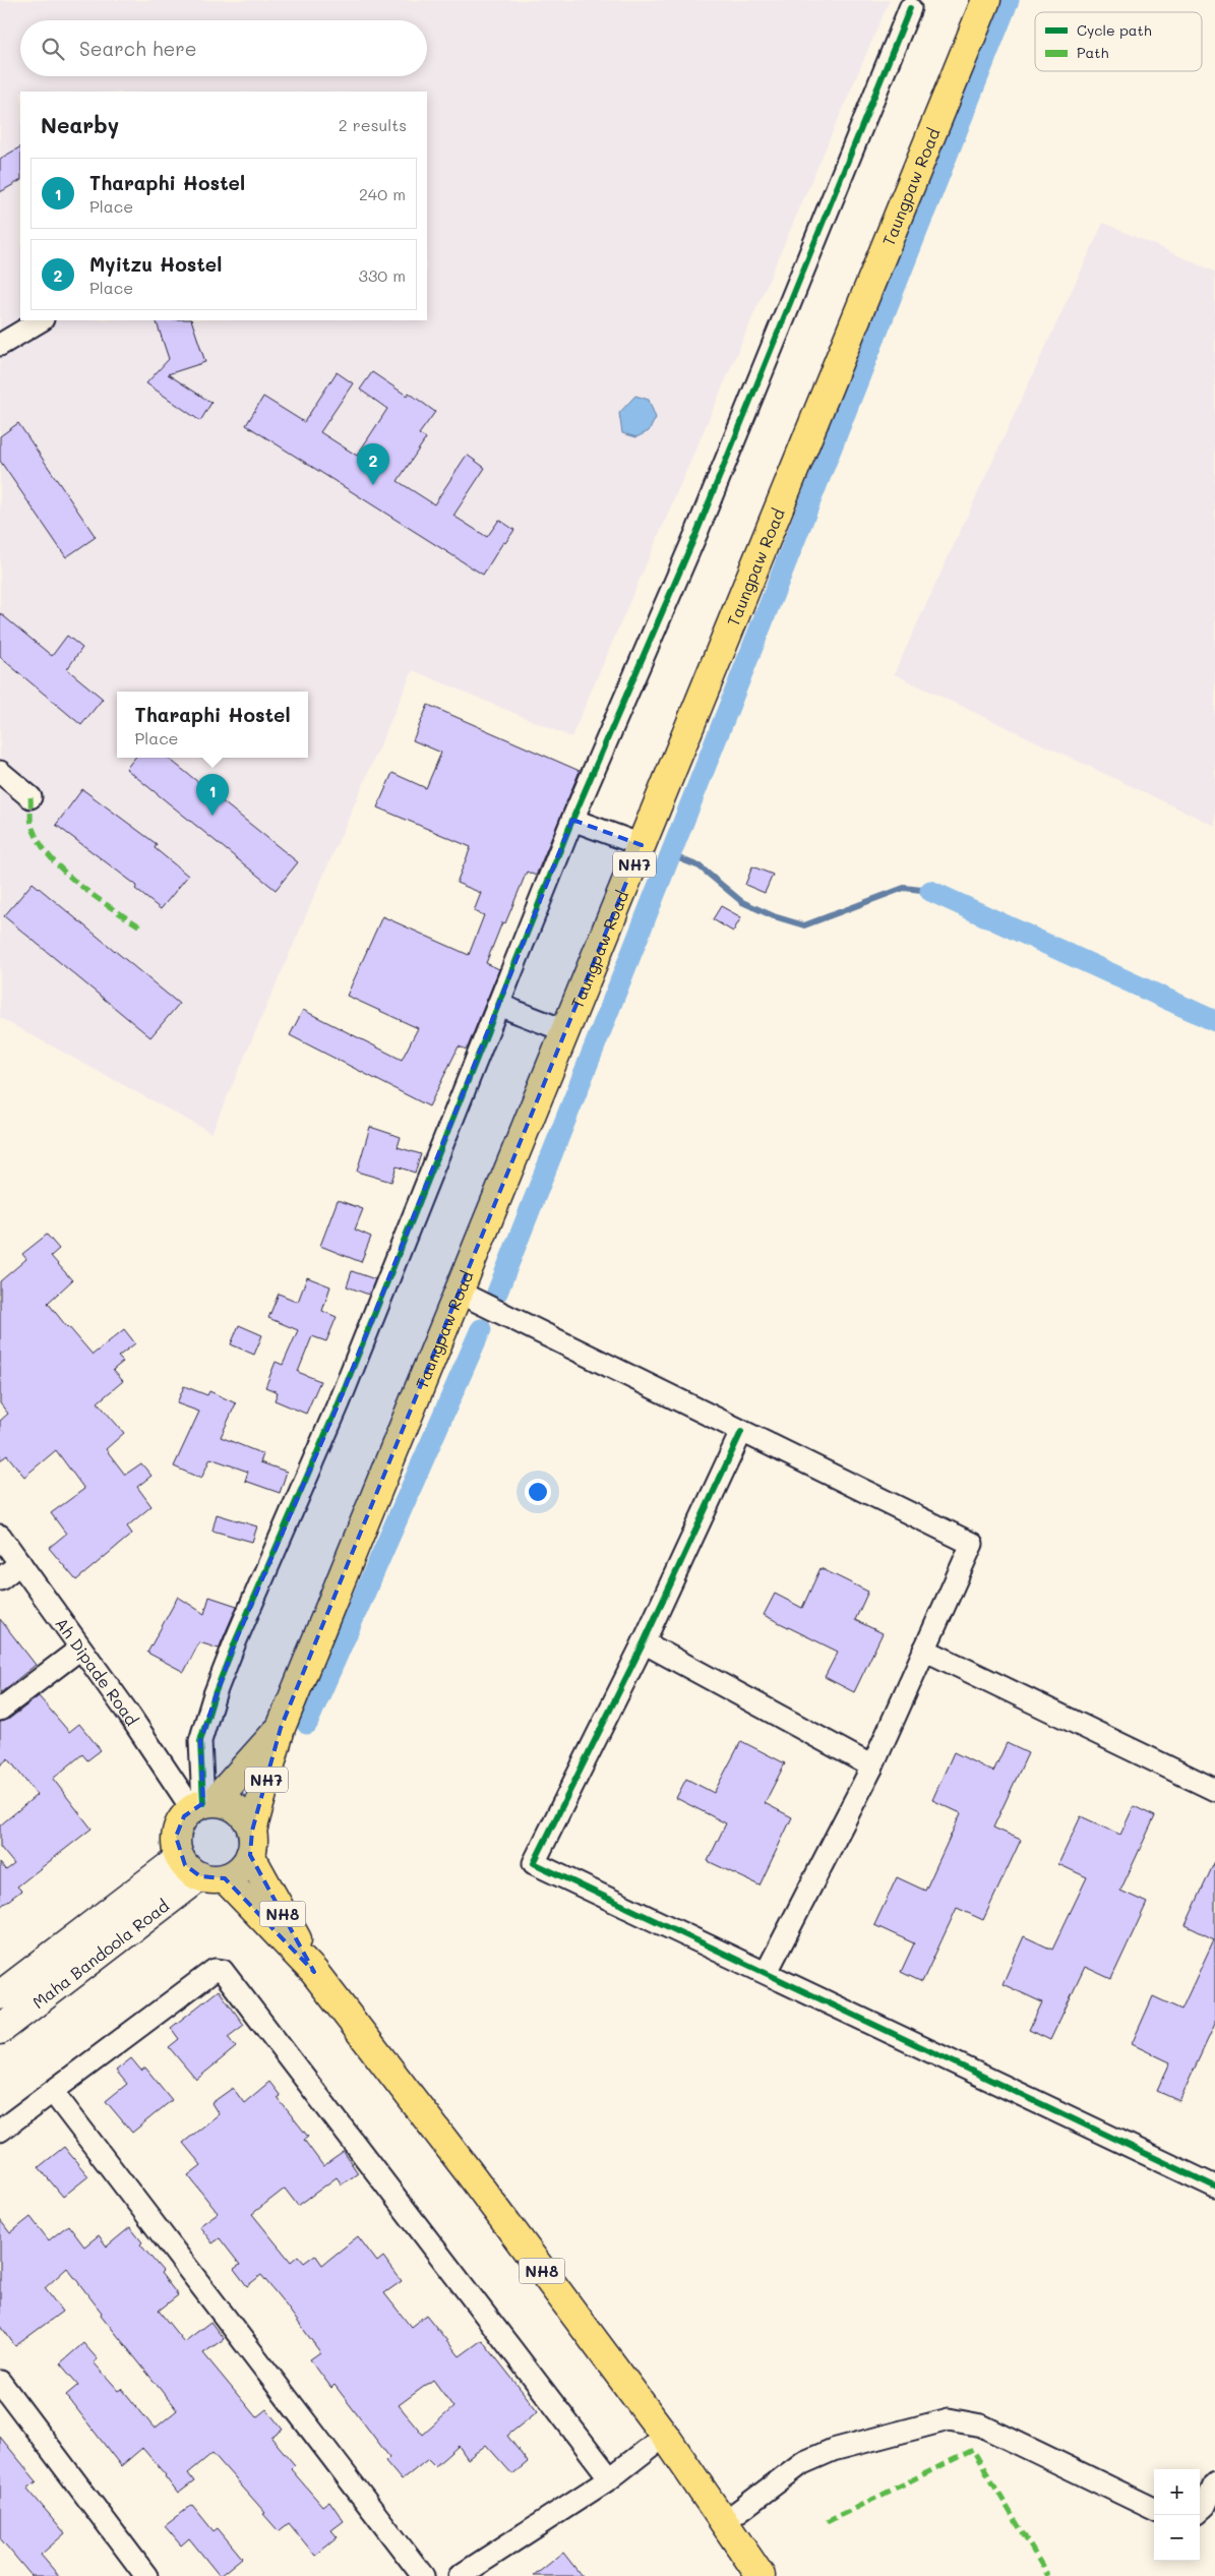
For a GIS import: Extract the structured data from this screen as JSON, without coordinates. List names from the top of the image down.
{
  "streets": {
    "highway": ["Taungpaw Road", "NH7", "NH8"],
    "main road": ["Maha Bandoola Road"],
    "street": ["Ah Dipade Road"]
  },
  "crossings": [
    ["Taungpaw Road", "Ah Dipade Road"],
    ["Taungpaw Road", "NH8"],
    ["Taungpaw Road", "Maha Bandoola Road"],
    ["Ah Dipade Road", "NH8"],
    ["Ah Dipade Road", "Maha Bandoola Road"],
    ["NH8", "Maha Bandoola Road"]
  ],
  "legend": ["Cycle path", "Path"],
  "page": {
    "search": "Search here",
    "heading": ["Nearby", "2 results"],
    "list": [
      {
        "mark": "1",
        "name": "Tharaphi Hostel",
        "note": "Place",
        "value": "240 m"
      },
      {
        "mark": "2",
        "name": "Myitzu Hostel",
        "note": "Place",
        "value": "330 m"
      }
    ],
    "pins": ["2", "1"],
    "popup": ["Tharaphi Hostel", "Place"],
    "map_buttons": ["+", "−"]
  }
}
